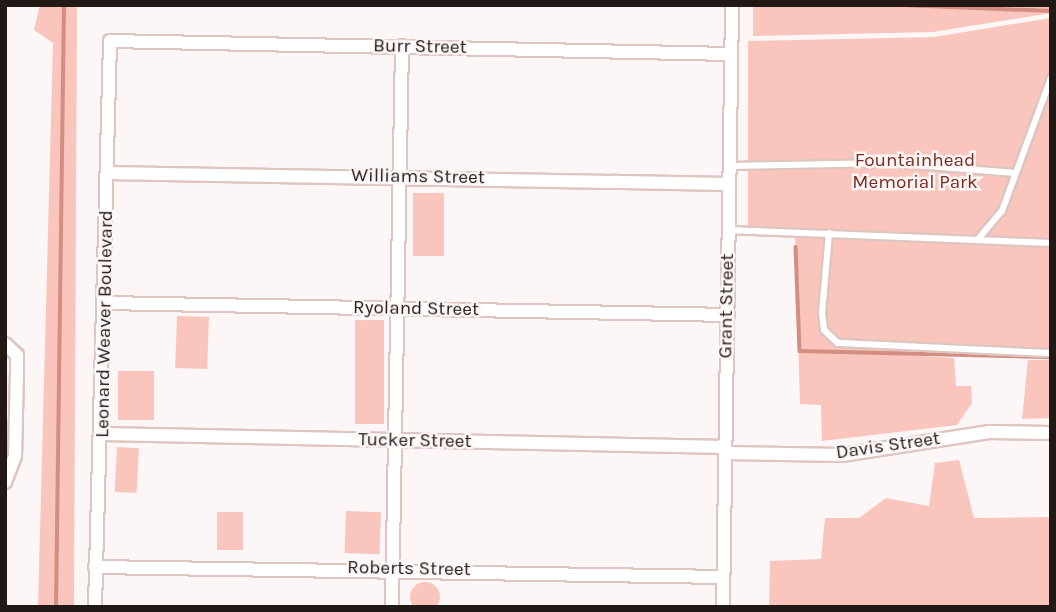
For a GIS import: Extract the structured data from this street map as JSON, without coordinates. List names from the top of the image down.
{
  "streets": {
    "street": [
      "Burr Street",
      "Williams Street",
      "Grant Street",
      "Ryoland Street",
      "Leonard Weaver Boulevard",
      "Tucker Street",
      "Davis Street",
      "Roberts Street"
    ]
  },
  "crossings": [
    ["Burr Street", "Grant Street"],
    ["Burr Street", "Leonard Weaver Boulevard"],
    ["Williams Street", "Grant Street"],
    ["Williams Street", "Leonard Weaver Boulevard"],
    ["Grant Street", "Ryoland Street"],
    ["Grant Street", "Tucker Street"],
    ["Grant Street", "Davis Street"],
    ["Grant Street", "Roberts Street"],
    ["Ryoland Street", "Leonard Weaver Boulevard"],
    ["Leonard Weaver Boulevard", "Tucker Street"],
    ["Leonard Weaver Boulevard", "Roberts Street"],
    ["Tucker Street", "Davis Street"]
  ],
  "parks": ["Fountainhead Memorial Park"]
}
